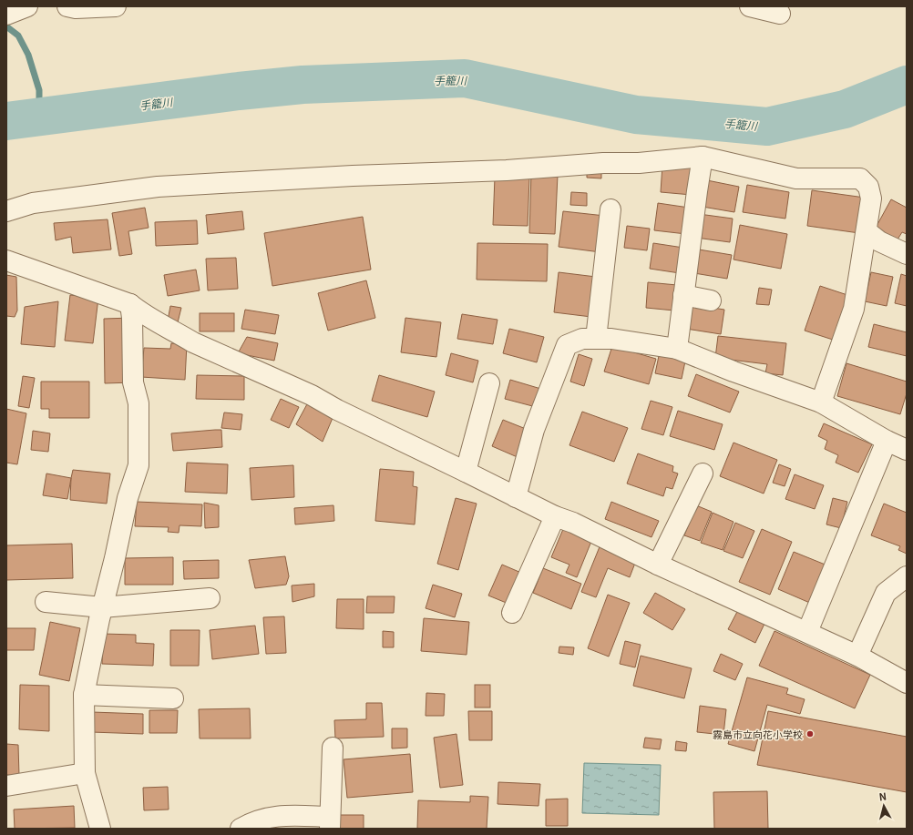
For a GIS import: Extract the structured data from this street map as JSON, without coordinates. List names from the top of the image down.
{
  "water": ["手籠川"],
  "places": ["霧島市立向花小学校"],
  "north": "top"
}
